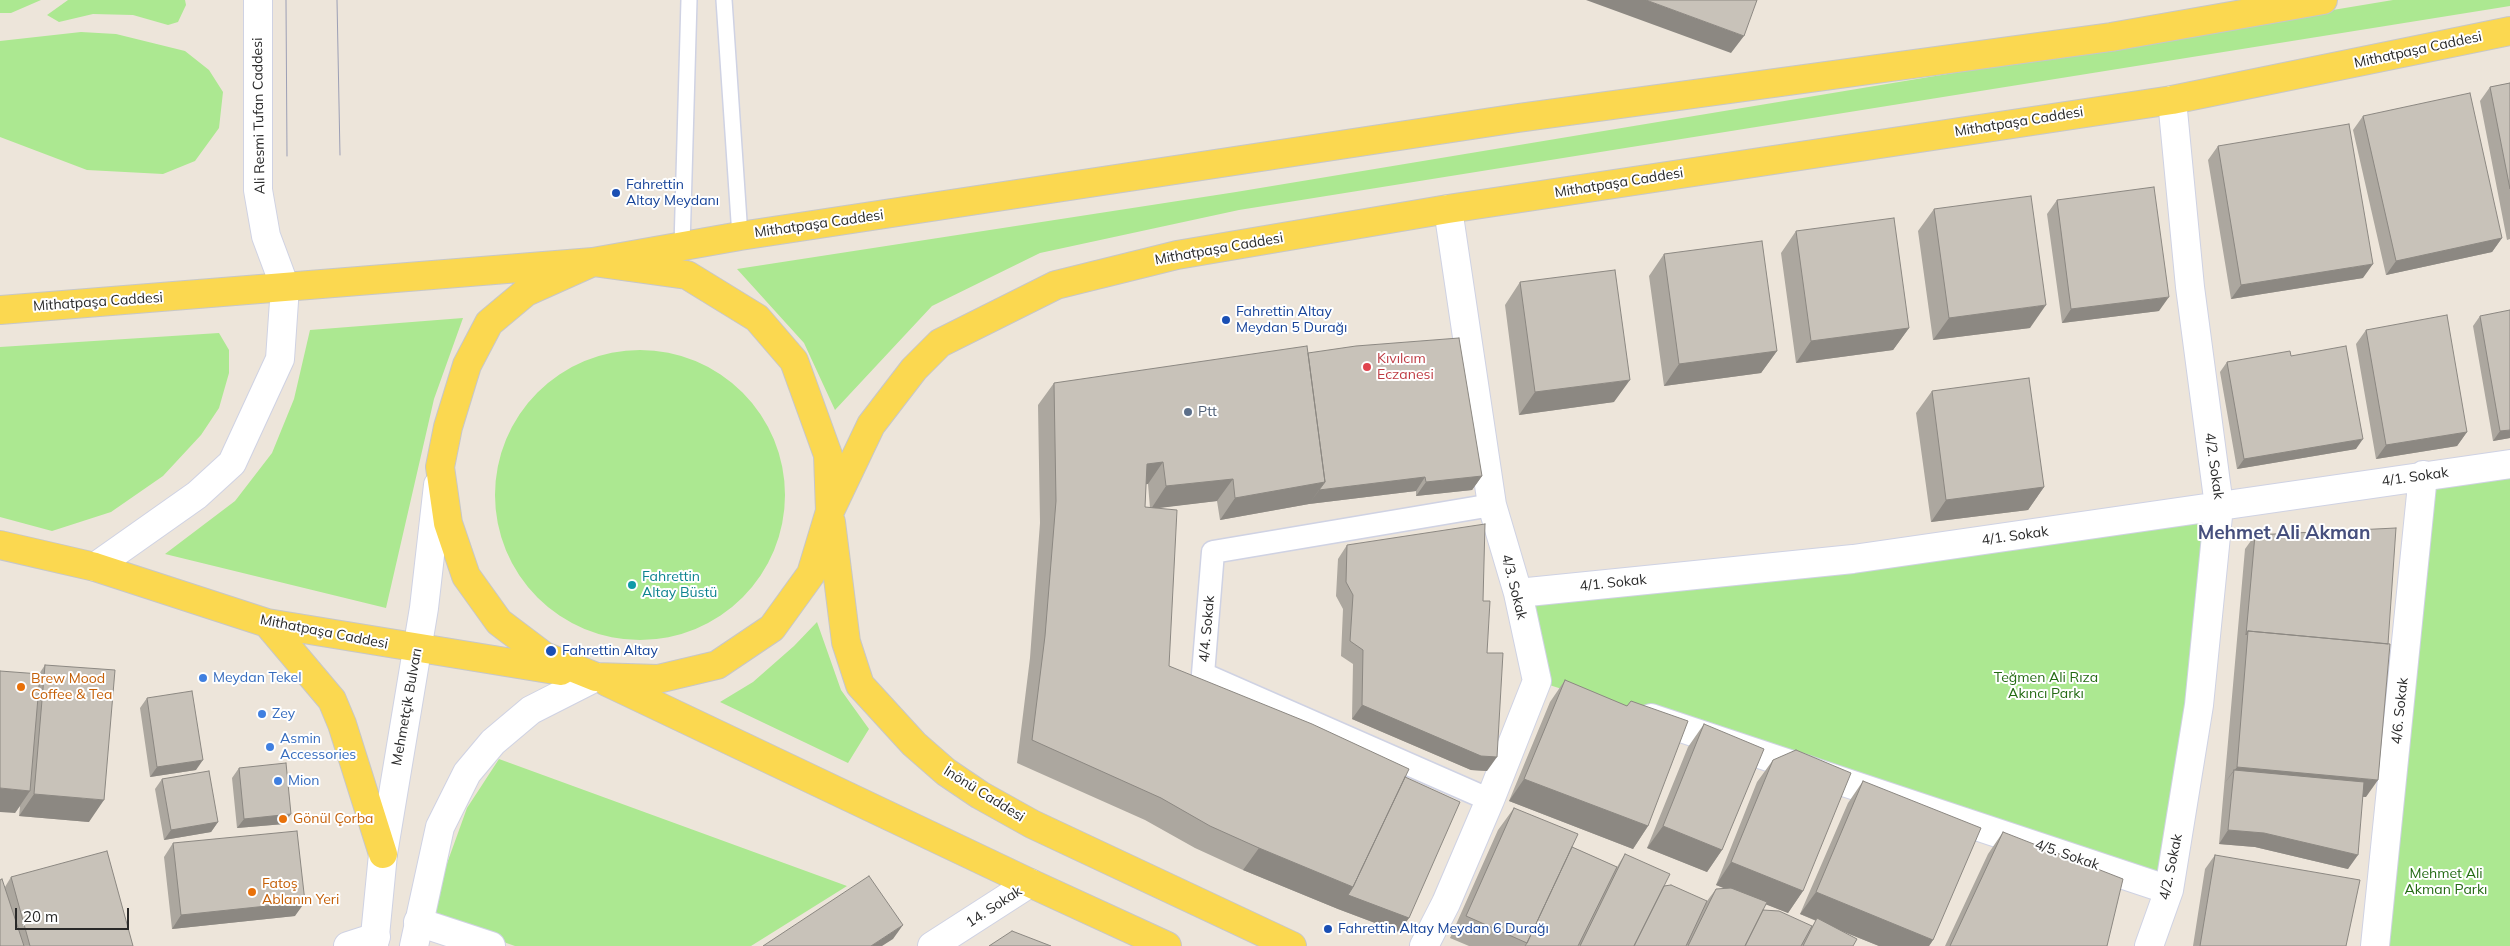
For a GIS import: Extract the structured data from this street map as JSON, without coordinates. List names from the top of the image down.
{
  "streets": {
    "main road": ["Mithatpaşa Caddesi", "İnönü Caddesi"],
    "street": [
      "Ali Resmi Tufan Caddesi",
      "4/2. Sokak",
      "4/1. Sokak",
      "4/3. Sokak",
      "4/4. Sokak",
      "Mehmetçik Bulvarı",
      "4/6. Sokak",
      "4/5. Sokak",
      "14. Sokak"
    ]
  },
  "crossings": [
    ["Mithatpaşa Caddesi", "Ali Resmi Tufan Caddesi"],
    ["Mithatpaşa Caddesi", "4/2. Sokak"],
    ["Mithatpaşa Caddesi", "4/3. Sokak"],
    ["Mithatpaşa Caddesi", "Mehmetçik Bulvarı"],
    ["Mithatpaşa Caddesi", "İnönü Caddesi"],
    ["4/2. Sokak", "4/1. Sokak"],
    ["4/2. Sokak", "4/5. Sokak"],
    ["4/1. Sokak", "4/3. Sokak"],
    ["4/1. Sokak", "4/6. Sokak"],
    ["4/3. Sokak", "4/4. Sokak"]
  ],
  "districts": ["Mehmet Ali Akman"],
  "parks": ["Teğmen Ali Rıza Akıncı Parkı", "Mehmet Ali Akman Parkı"],
  "places": [
    "Fahrettin Altay Meydanı",
    "Fahrettin Altay Meydan 5 Durağı",
    "Kıvılcım Eczanesi",
    "Ptt",
    "Fahrettin Altay Büstü",
    "Fahrettin Altay",
    "Meydan Tekel",
    "Brew Mood Coffee & Tea",
    "Zey",
    "Asmin Accessories",
    "Mion",
    "Gönül Çorba",
    "Fatoş Ablanın Yeri",
    "Fahrettin Altay Meydan 6 Durağı"
  ],
  "scale_bar": "20 m"
}
